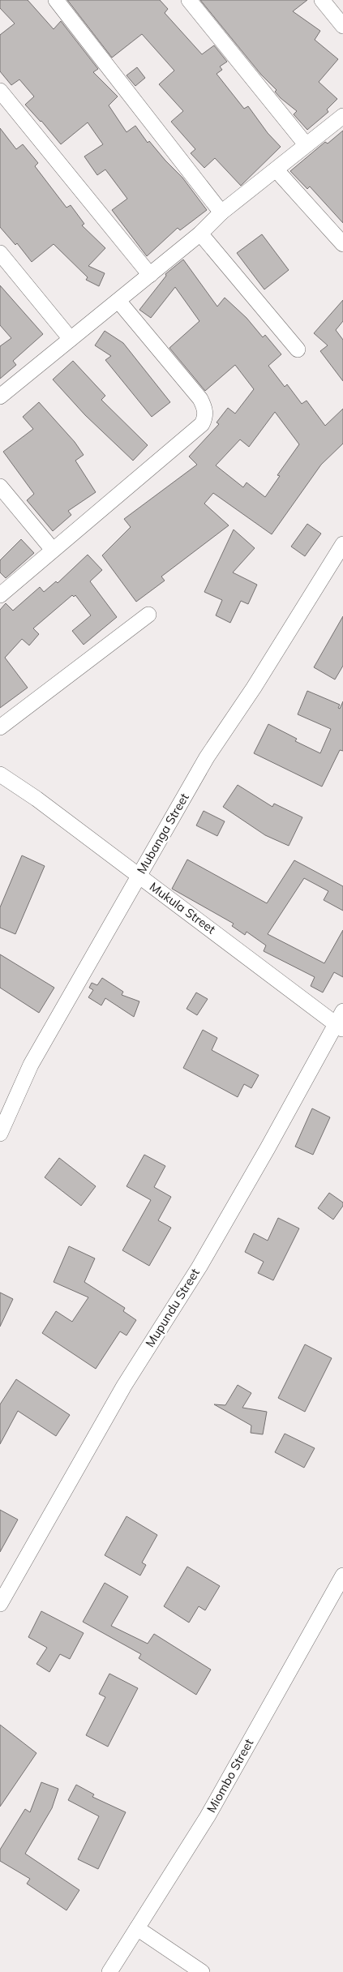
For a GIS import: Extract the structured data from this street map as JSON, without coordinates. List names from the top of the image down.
{
  "streets": {
    "street": [
      "Mubanga Street",
      "Mukula Street",
      "Mupundu Street",
      "Miombo Street"
    ]
  },
  "crossings": [
    ["Mubanga Street", "Mukula Street"],
    ["Mukula Street", "Mupundu Street"]
  ]
}
